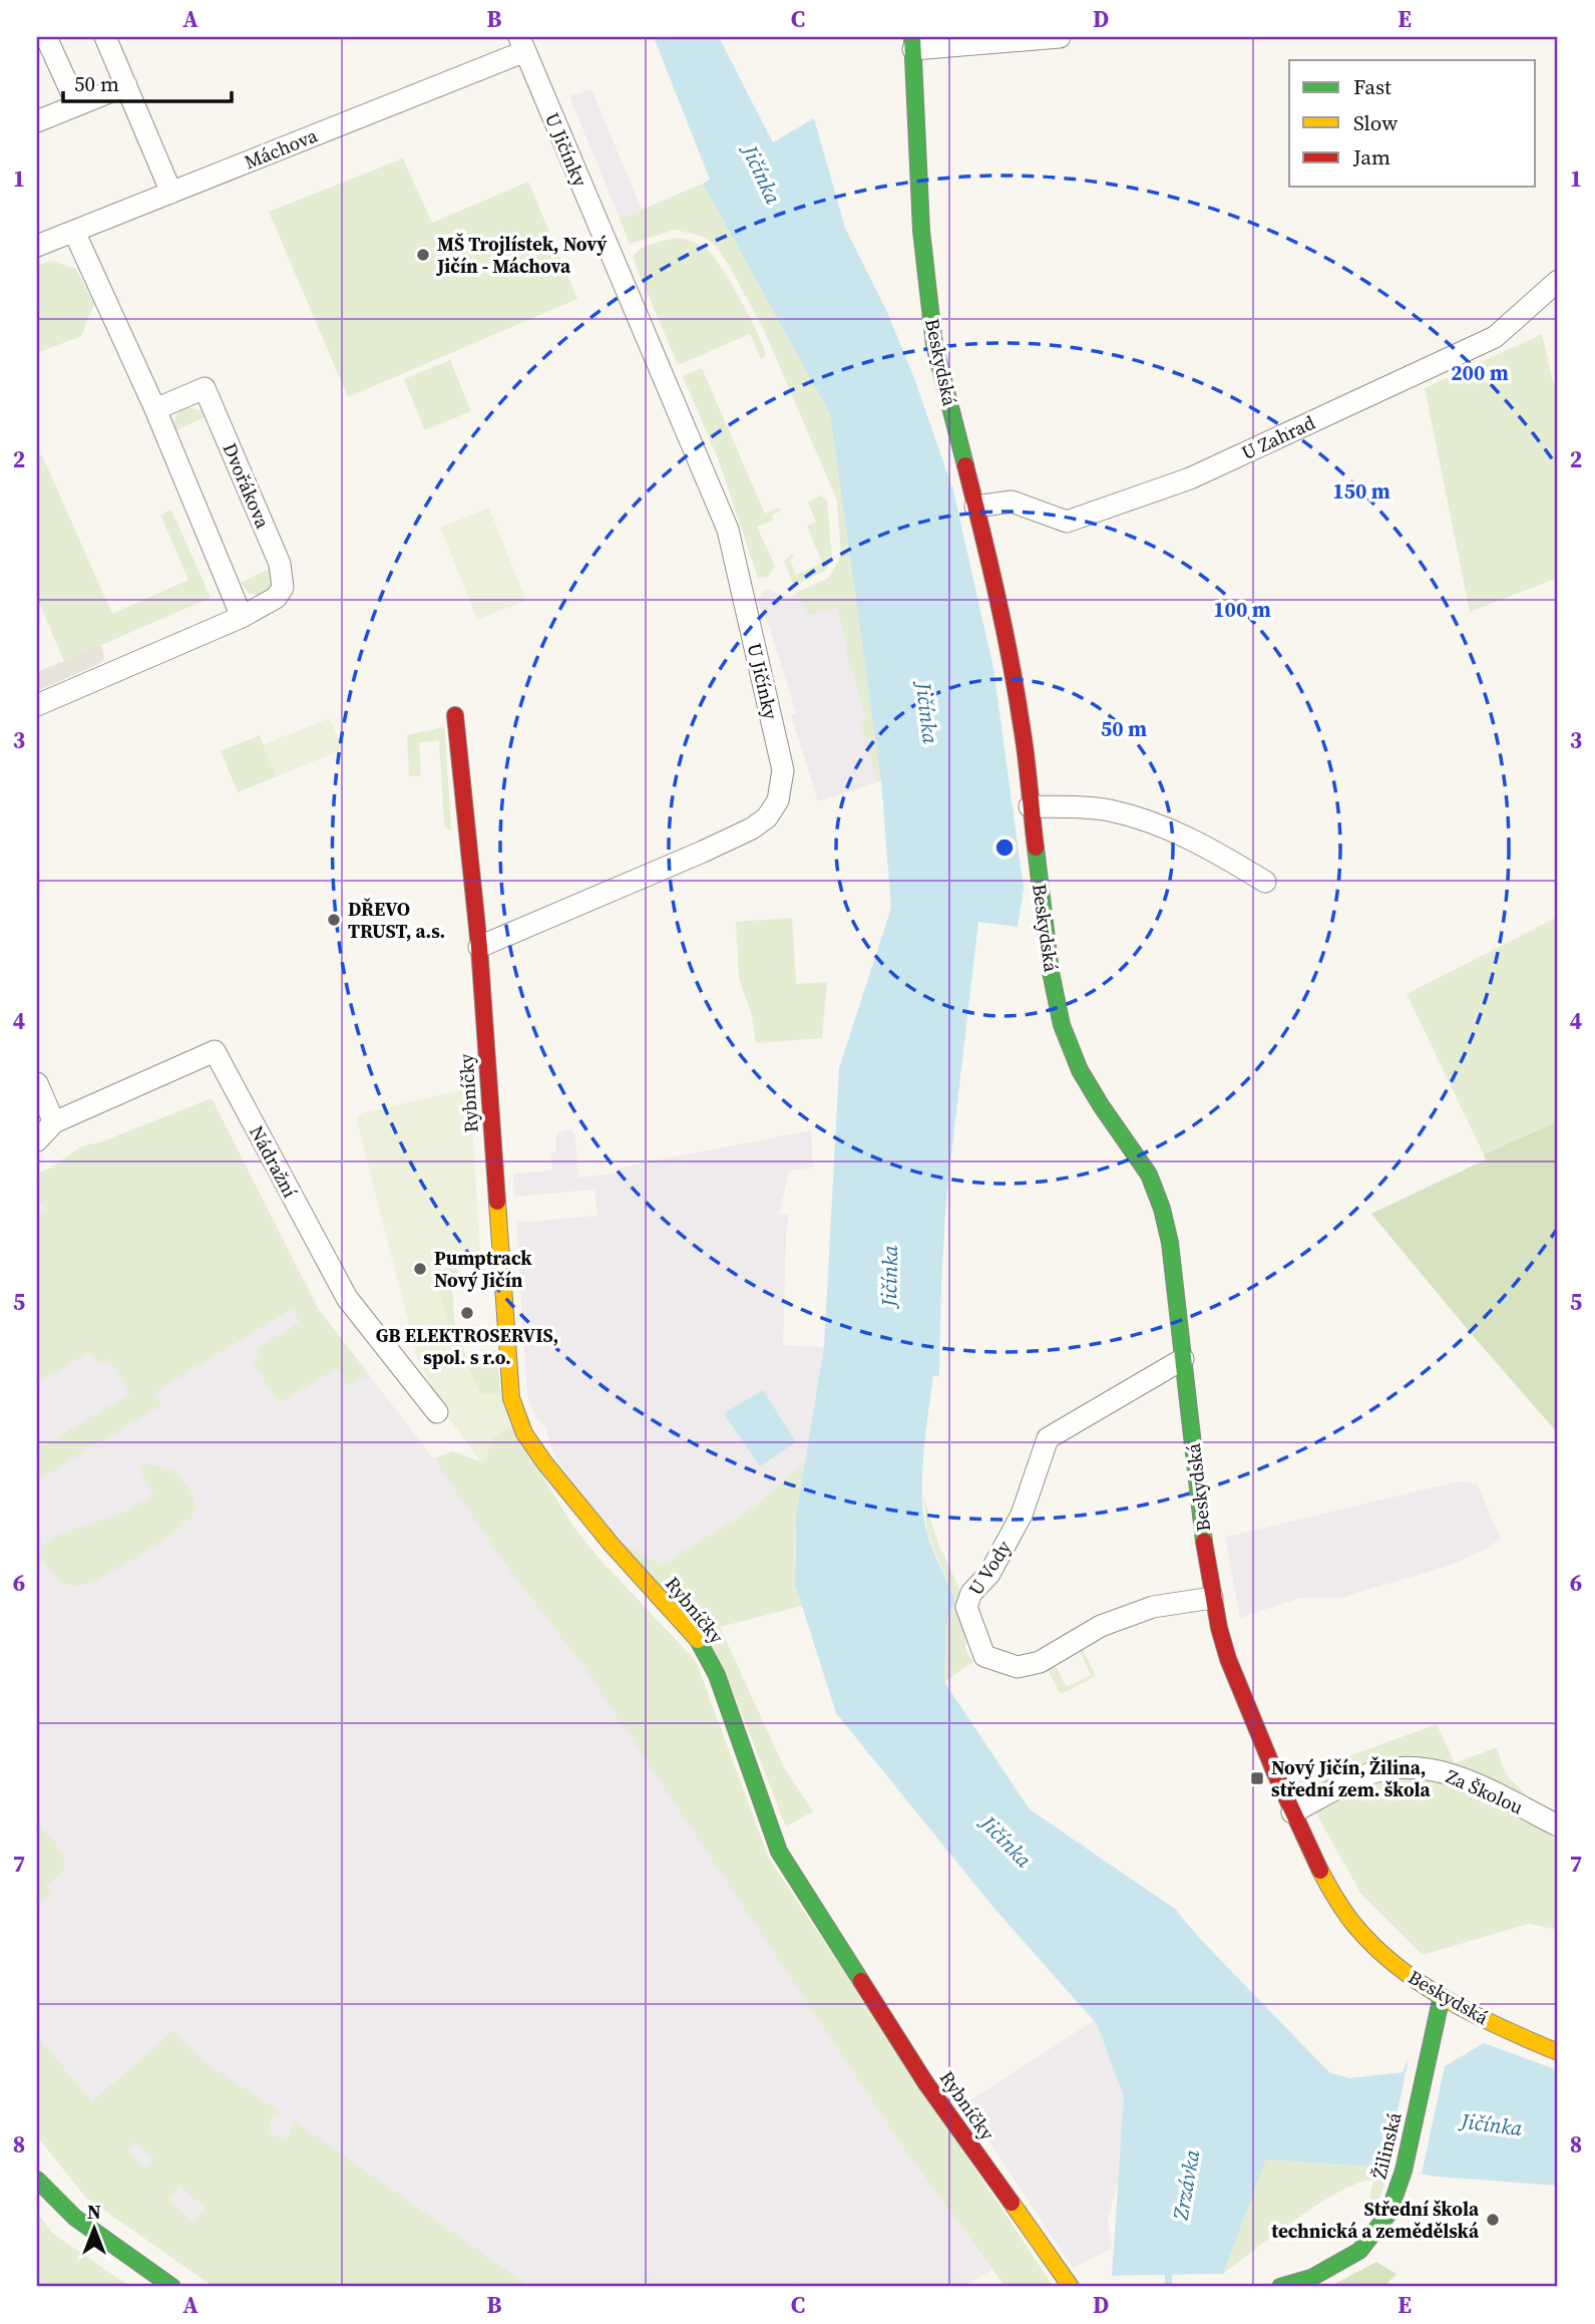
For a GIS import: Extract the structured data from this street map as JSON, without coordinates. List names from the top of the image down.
{
  "streets": {
    "street": [
      "Máchova",
      "U Jičínky",
      "Beskydská",
      "U Zahrad",
      "Dvořákova",
      "Rybníčky",
      "Nádražní",
      "U Vody",
      "Za Školou",
      "Žilinská"
    ]
  },
  "crossings": [
    ["Máchova", "U Jičínky"],
    ["U Jičínky", "Rybníčky"],
    ["Beskydská", "U Zahrad"],
    ["Beskydská", "U Vody"],
    ["Beskydská", "Za Školou"],
    ["Beskydská", "Žilinská"]
  ],
  "water": ["Jičínka", "Zrzávka"],
  "places": {
    "other": [
      "MŠ Trojlístek, Nový Jičín - Máchova",
      "DŘEVO TRUST, a.s.",
      "Pumptrack Nový Jičín",
      "GB ELEKTROSERVIS, spol. s r.o.",
      "Střední škola technická a zemědělská"
    ],
    "transit": ["Nový Jičín, Žilina, střední zem. škola"]
  },
  "legend": ["Fast", "Slow", "Jam"],
  "scale_bar": "50 m",
  "north": "top",
  "grid": {
    "columns": [
      "A",
      "B",
      "C",
      "D",
      "E"
    ],
    "rows": [
      "1",
      "2",
      "3",
      "4",
      "5",
      "6",
      "7",
      "8"
    ]
  },
  "rings": [
    "200 m",
    "150 m",
    "100 m",
    "50 m"
  ]
}
